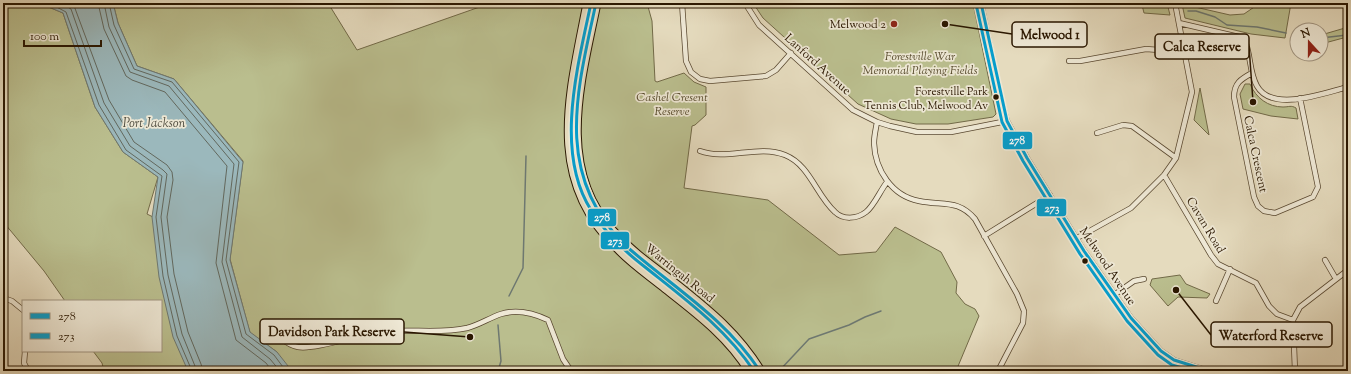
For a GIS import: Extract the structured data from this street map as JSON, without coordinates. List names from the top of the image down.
{
  "streets": {
    "highway": ["Warringah Road"],
    "street": [
      "Lanford Avenue",
      "Calca Crescent",
      "Cavan Road",
      "Melwood Avenue"
    ]
  },
  "crossings": [
    ["Lanford Avenue", "Melwood Avenue"]
  ],
  "water": ["Port Jackson"],
  "parks": ["Forestville War Memorial Playing Fields", "Cashel Cresent Reserve"],
  "places": [
    "Melwood 2",
    "Melwood 1",
    "Forestville Park Tennis Club, Melwood Av",
    "Calca Reserve",
    "Waterford Reserve",
    "Davidson Park Reserve"
  ],
  "lines": ["transit line 278", "transit line 273"],
  "legend": ["278", "273"],
  "scale_bar": "100 m",
  "north": "top"
}
